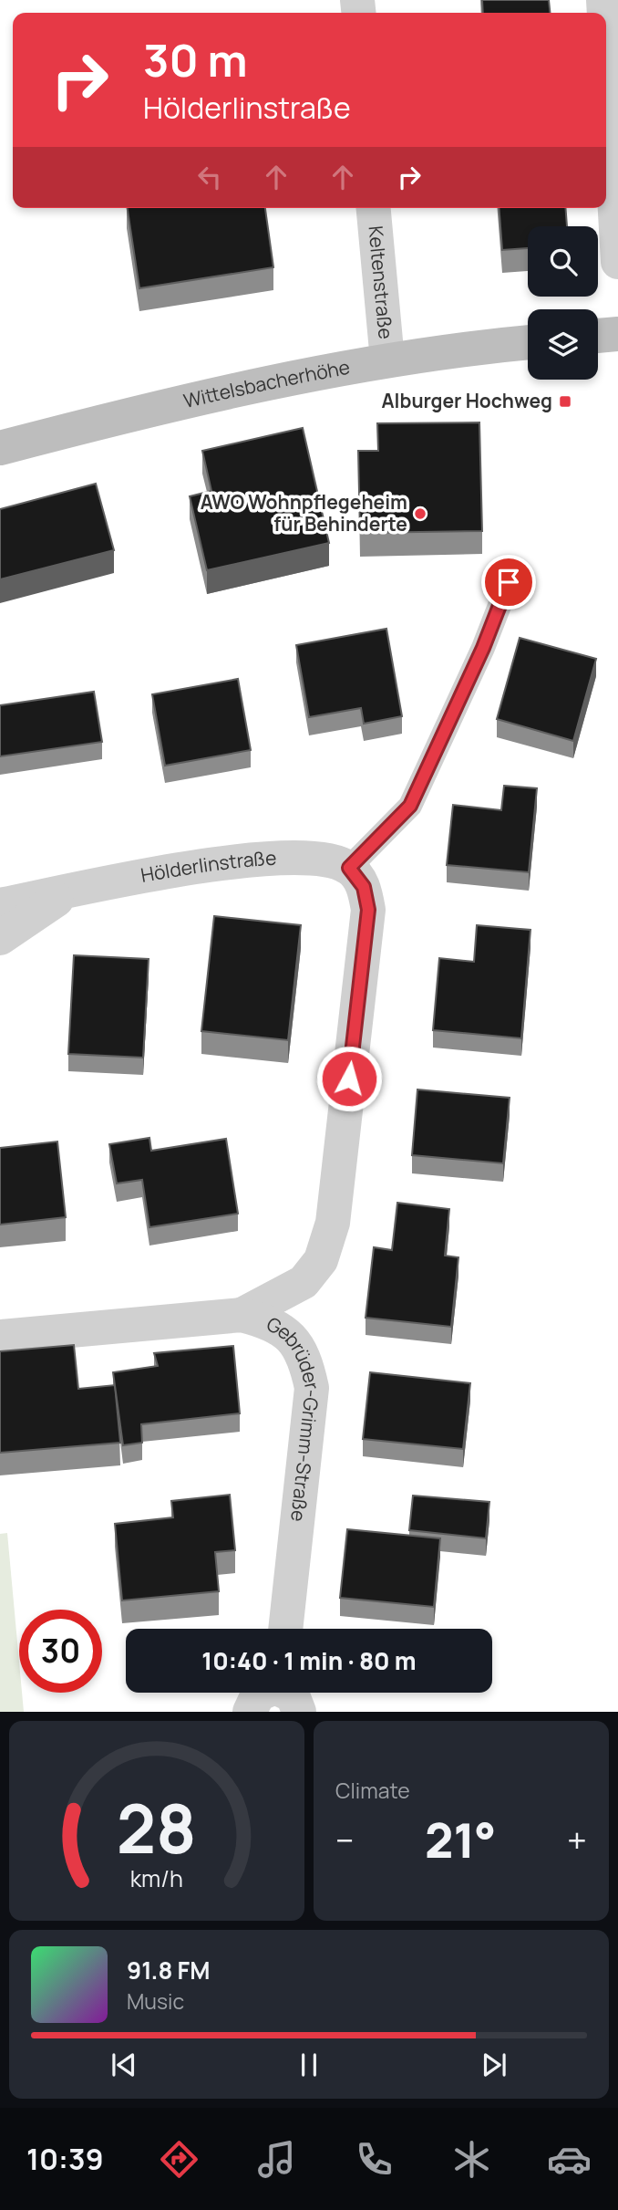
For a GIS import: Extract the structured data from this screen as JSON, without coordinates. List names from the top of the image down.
{
  "streets": {
    "street": [
      "Keltenstraße",
      "Wittelsbacherhöhe",
      "Hölderlinstraße",
      "Gebrüder-Grimm-Straße"
    ]
  },
  "crossings": [
    ["Keltenstraße", "Wittelsbacherhöhe"]
  ],
  "places": {
    "transit": ["Alburger Hochweg"],
    "other": ["AWO Wohnpflegeheim für Behinderte"]
  },
  "page": {
    "turn": ["30 m", "Hölderlinstraße"],
    "limit": "30",
    "trip": "10:40 · 1 min · 80 m",
    "tile": "Climate",
    "heat": ["−", "21°", "+"],
    "song": ["91.8 FM", "Music"],
    "tabs": "10:39",
    "gauge": ["28", "km/h"]
  }
}
